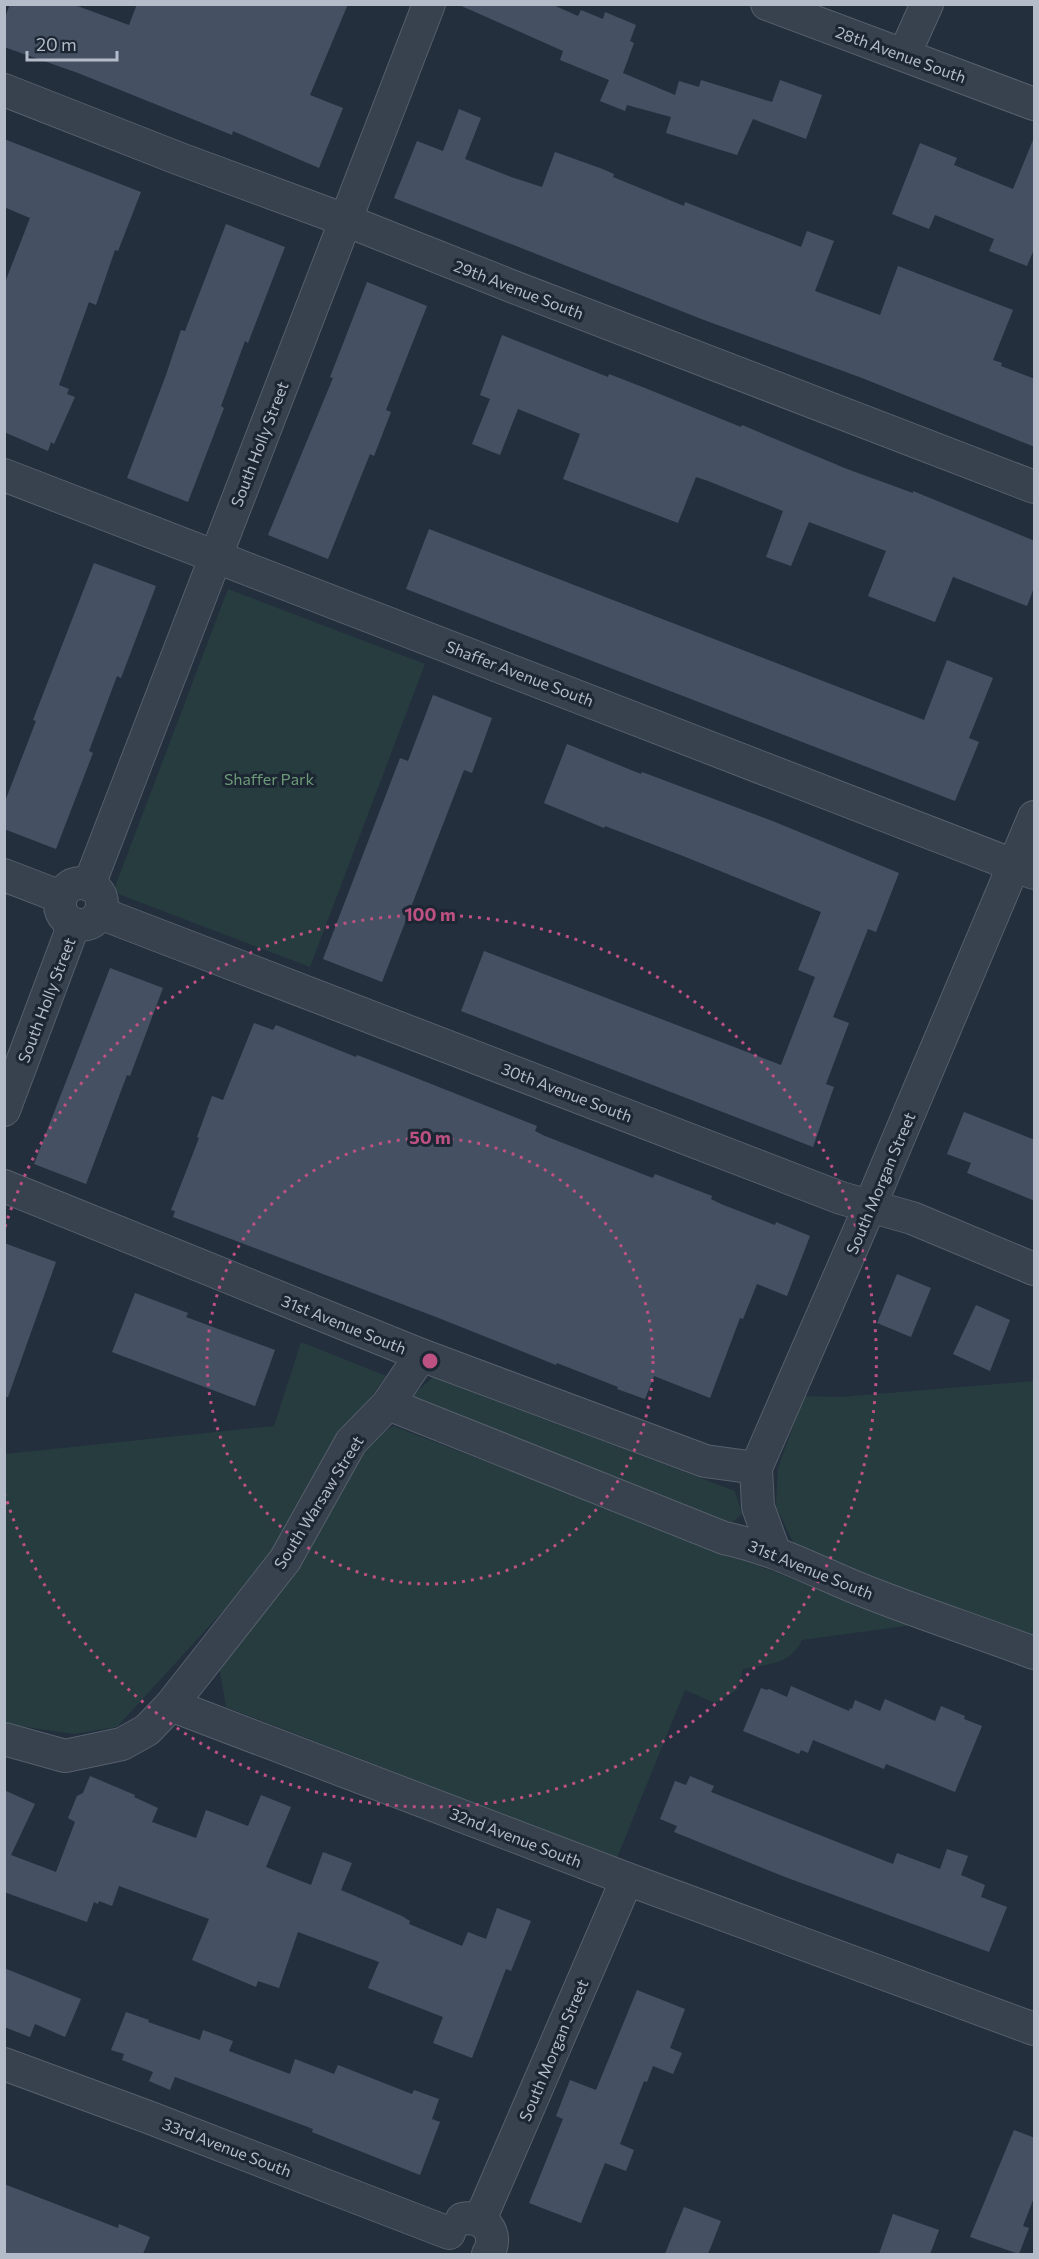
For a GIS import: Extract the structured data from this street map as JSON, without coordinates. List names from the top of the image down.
{
  "streets": {
    "street": [
      "28th Avenue South",
      "29th Avenue South",
      "South Holly Street",
      "Shaffer Avenue South",
      "30th Avenue South",
      "South Morgan Street",
      "31st Avenue South",
      "South Warsaw Street",
      "32nd Avenue South",
      "33rd Avenue South"
    ]
  },
  "crossings": [
    ["29th Avenue South", "South Holly Street"],
    ["South Holly Street", "Shaffer Avenue South"],
    ["South Holly Street", "30th Avenue South"],
    ["Shaffer Avenue South", "South Morgan Street"],
    ["30th Avenue South", "South Morgan Street"],
    ["South Morgan Street", "31st Avenue South"],
    ["South Morgan Street", "32nd Avenue South"],
    ["31st Avenue South", "South Warsaw Street"],
    ["South Warsaw Street", "32nd Avenue South"]
  ],
  "parks": ["Shaffer Park"],
  "scale_bar": "20 m",
  "rings": ["100 m", "50 m"]
}
